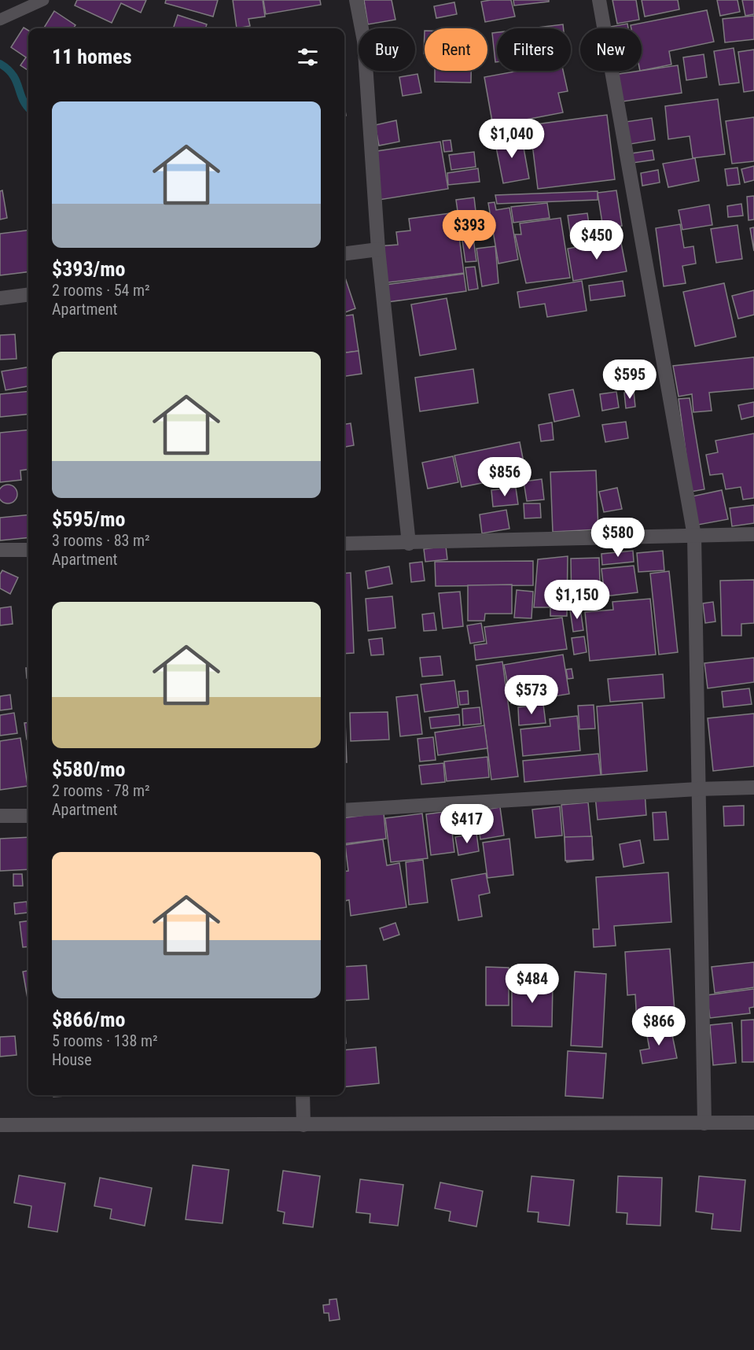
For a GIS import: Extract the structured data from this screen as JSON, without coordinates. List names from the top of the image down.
{
  "page": {
    "chip": [
      "Buy",
      "Rent",
      "Filters",
      "New"
    ],
    "heading": "11 homes",
    "list": [
      {
        "name": "$393/mo",
        "note": "2 rooms · 54 m² · Apartment"
      },
      {
        "name": "$595/mo",
        "note": "3 rooms · 83 m² · Apartment"
      },
      {
        "name": "$580/mo",
        "note": "2 rooms · 78 m² · Apartment"
      },
      {
        "name": "$866/mo",
        "note": "5 rooms · 138 m² · House"
      }
    ],
    "price": [
      "$1,040",
      "$393",
      "$450",
      "$595",
      "$856",
      "$580",
      "$1,150",
      "$573",
      "$417",
      "$484",
      "$866"
    ]
  }
}
